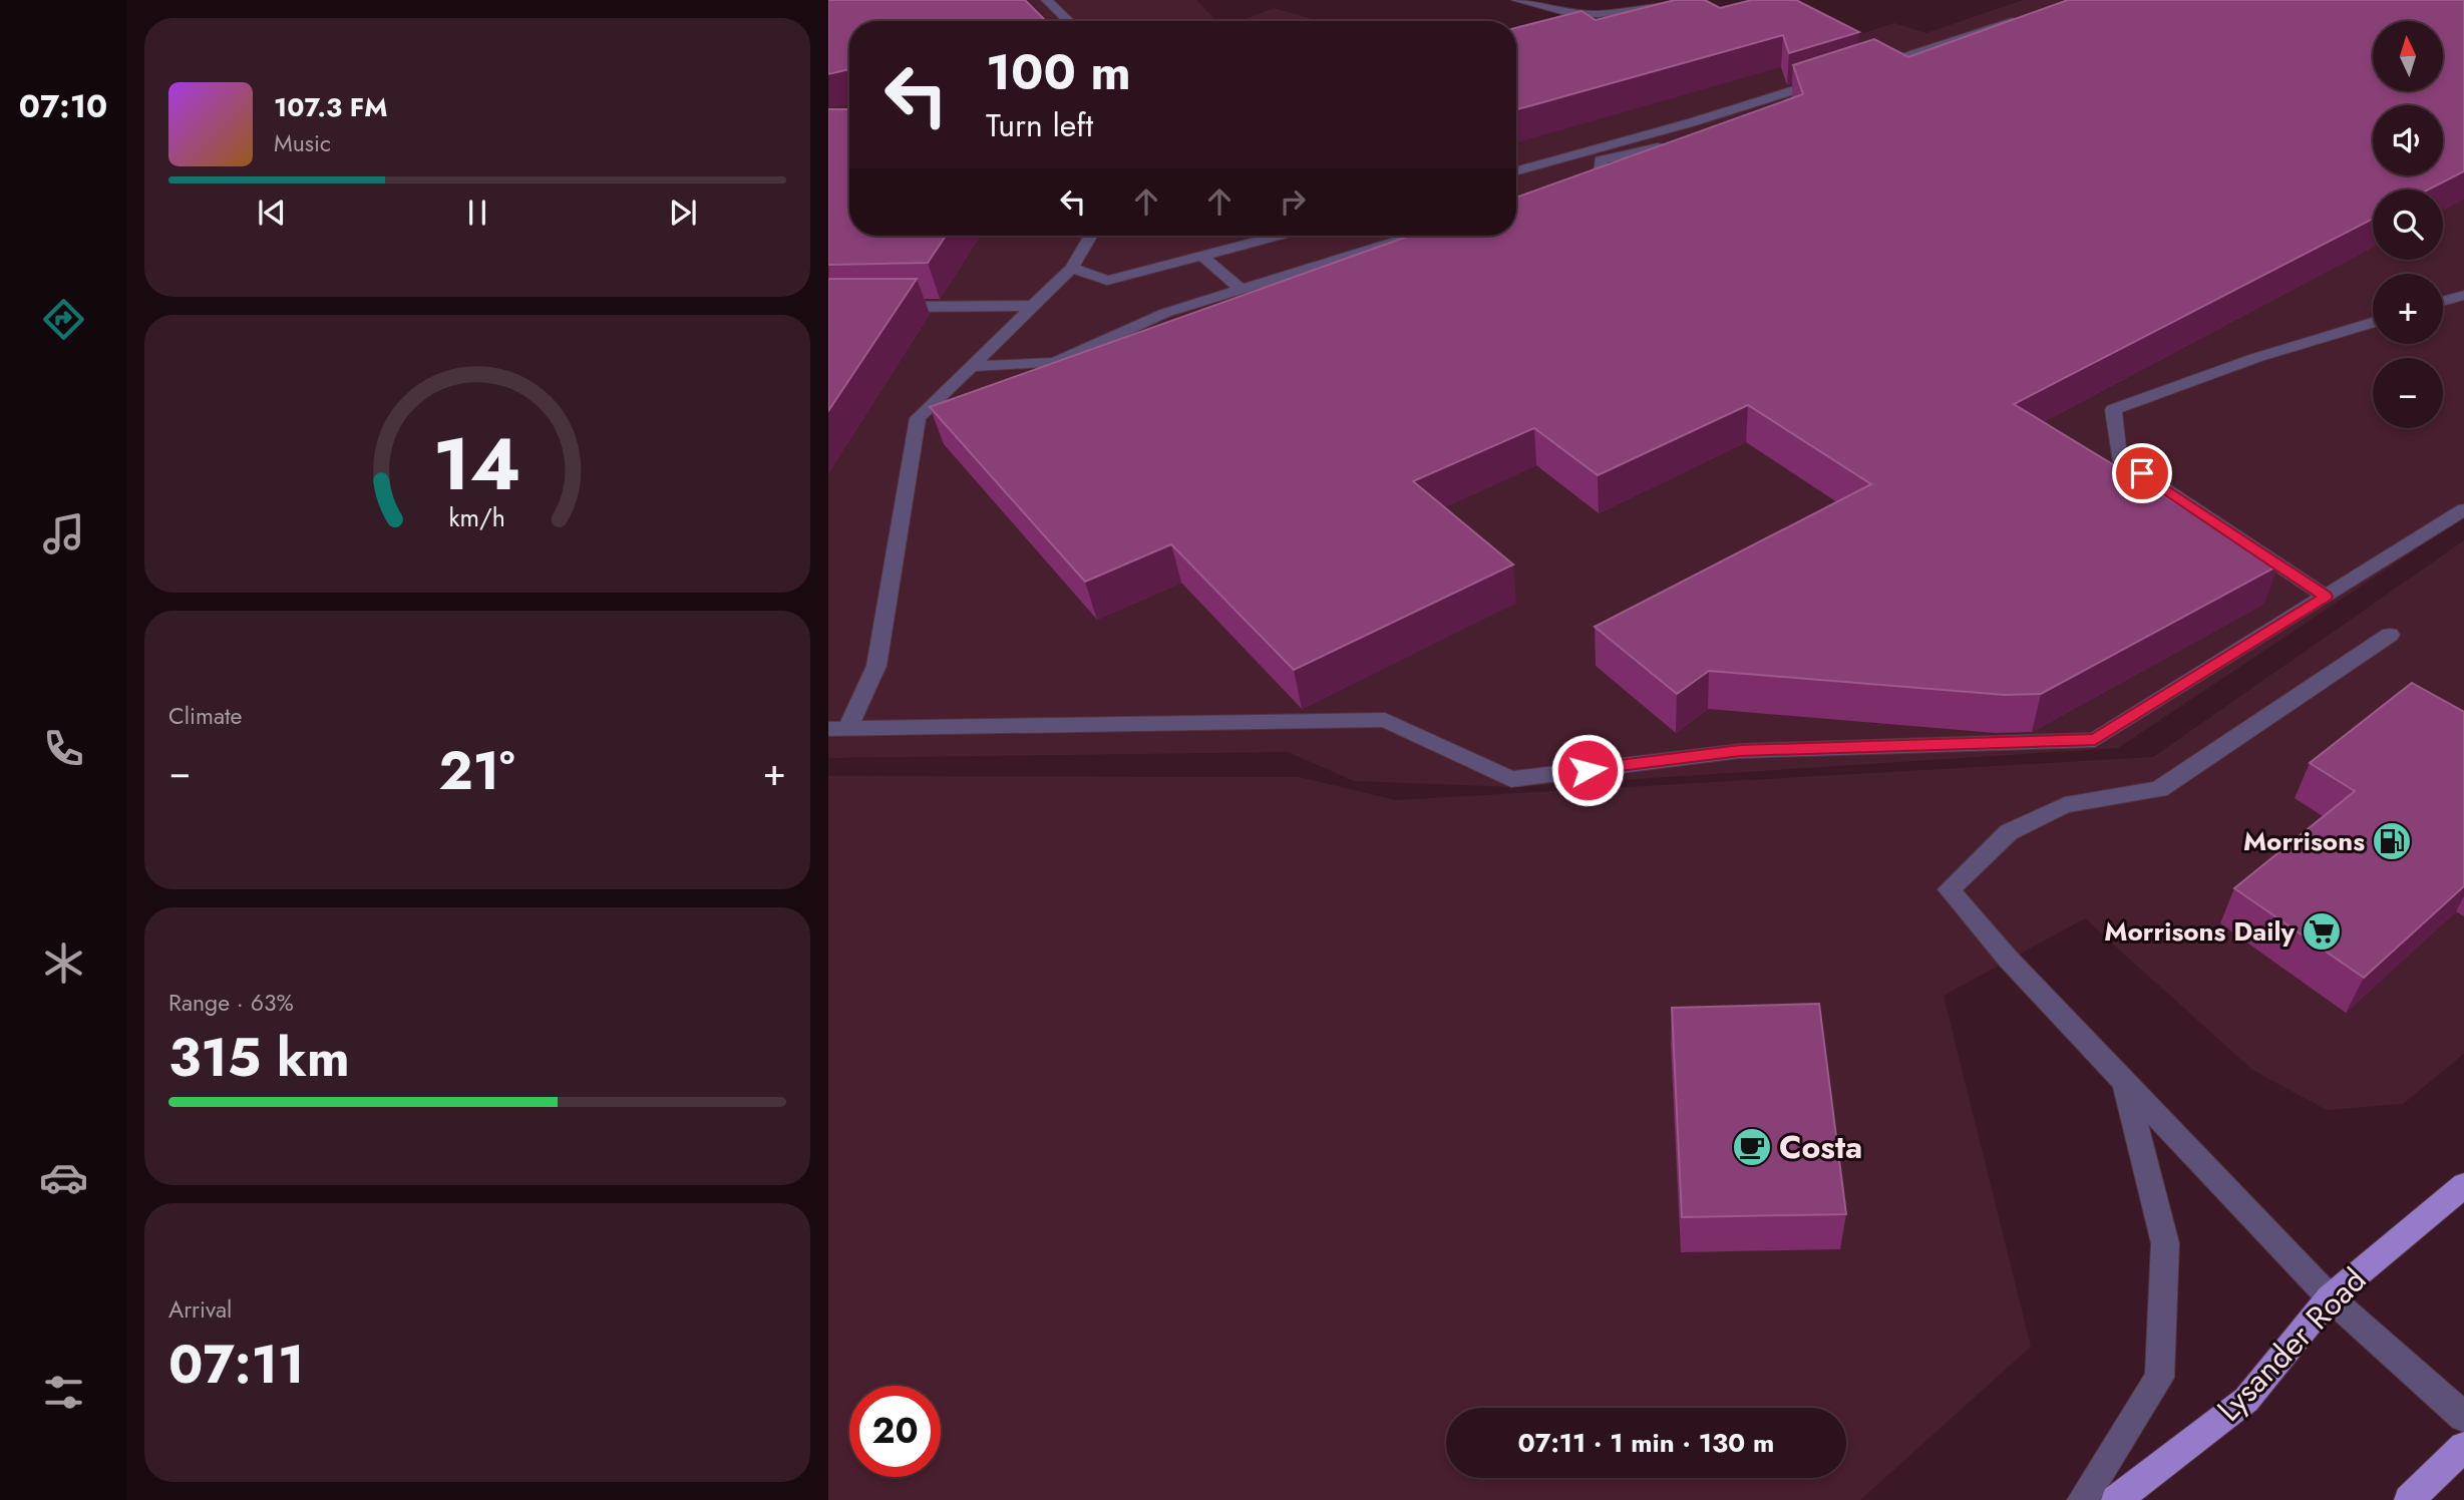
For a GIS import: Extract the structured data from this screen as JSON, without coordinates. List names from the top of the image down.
{
  "streets": {
    "main road": ["Lysander Road"]
  },
  "places": {
    "fuel station": ["Morrisons"],
    "supermarket": ["Morrisons Daily"],
    "cafe": ["Costa"]
  },
  "north": "top",
  "page": {
    "tabs": "07:10",
    "map_buttons": ["+", "−"],
    "turn": ["100 m", "Turn left"],
    "song": ["107.3 FM", "Music"],
    "tile": [
      "Climate",
      ["Range · 63%", "315 km"],
      ["Arrival", "07:11"]
    ],
    "heat": ["−", "21°", "+"],
    "limit": "20",
    "trip": "07:11 · 1 min · 130 m",
    "gauge": ["14", "km/h"]
  }
}
